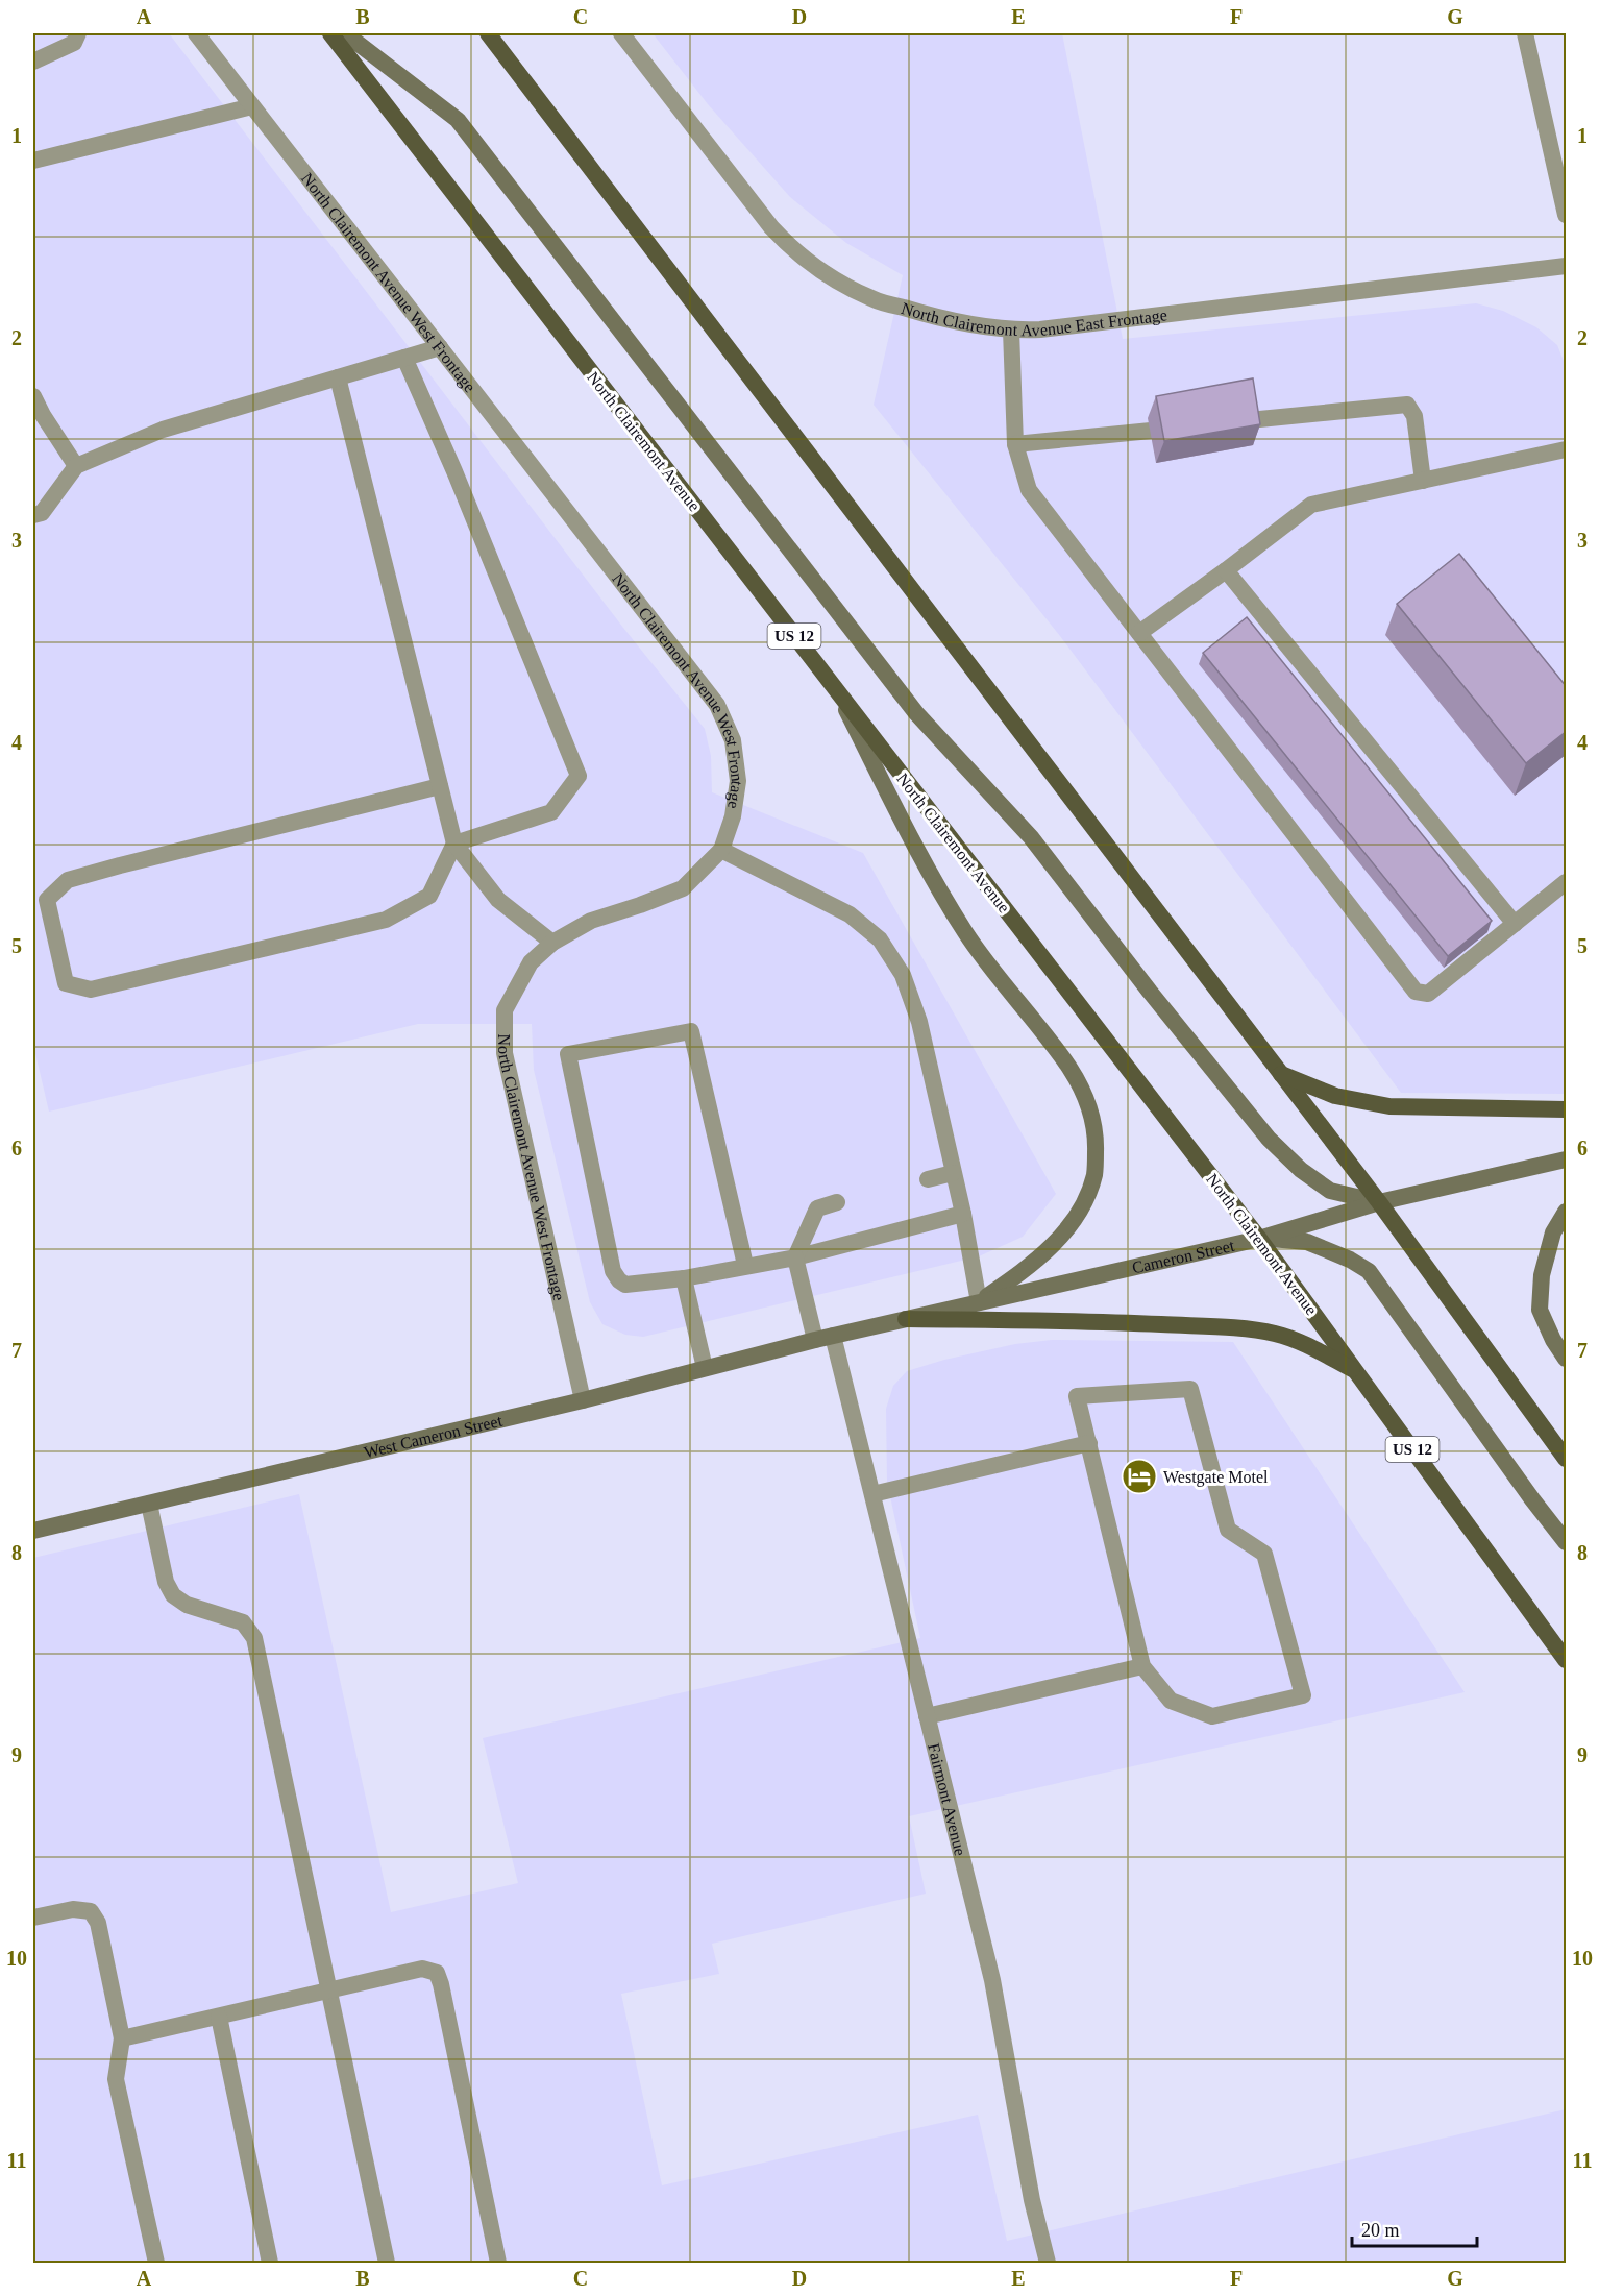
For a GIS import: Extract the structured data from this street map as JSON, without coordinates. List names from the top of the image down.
{
  "streets": {
    "main road": [
      "North Clairemont Avenue",
      "US 12",
      "Cameron Street",
      "West Cameron Street"
    ],
    "street": ["North Clairemont Avenue West Frontage", "North Clairemont Avenue East Frontage", "Fairmont Avenue"]
  },
  "crossings": [
    ["North Clairemont Avenue West Frontage", "West Cameron Street"],
    ["North Clairemont Avenue", "Cameron Street"],
    ["Cameron Street", "West Cameron Street"],
    ["Cameron Street", "Fairmont Avenue"],
    ["West Cameron Street", "Fairmont Avenue"]
  ],
  "places": {
    "hotel": ["Westgate Motel"]
  },
  "scale_bar": "20 m",
  "grid": {
    "columns": [
      "A",
      "B",
      "C",
      "D",
      "E",
      "F",
      "G"
    ],
    "rows": [
      "1",
      "2",
      "3",
      "4",
      "5",
      "6",
      "7",
      "8",
      "9",
      "10",
      "11"
    ]
  }
}
